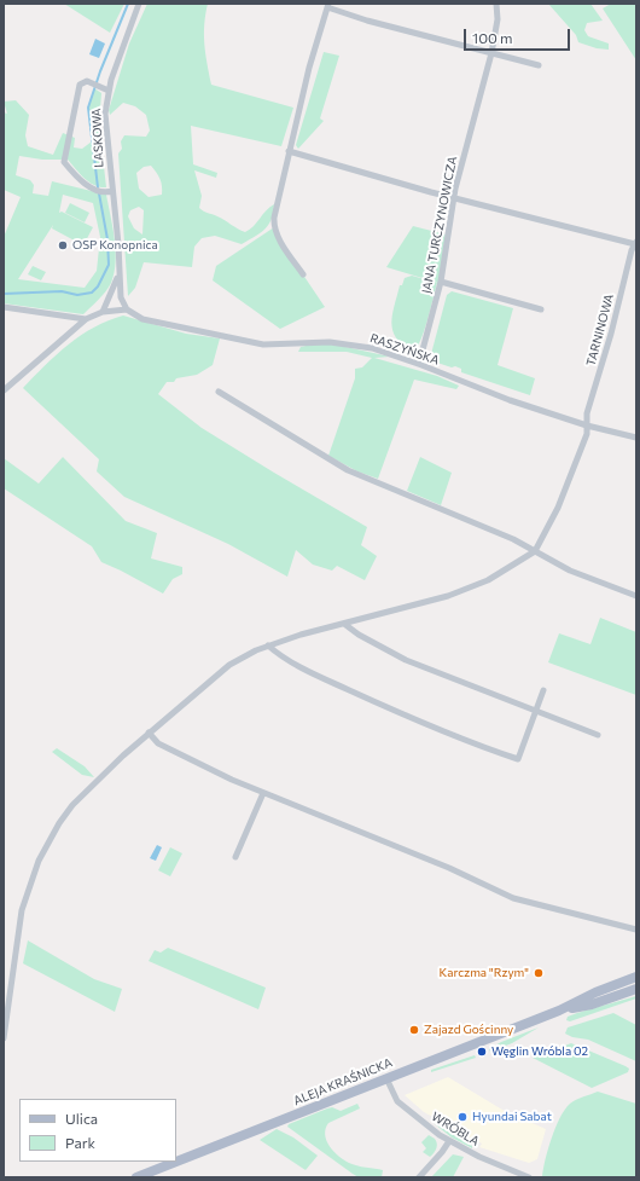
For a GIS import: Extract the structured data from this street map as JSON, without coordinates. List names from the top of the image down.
{
  "streets": {
    "main road": ["ALEJA KRAŚNICKA"],
    "street": [
      "LASKOWA",
      "JANA TURCZYNOWICZA",
      "TARNINOWA",
      "RASZYŃSKA",
      "WRÓBLA"
    ]
  },
  "crossings": [
    ["LASKOWA", "RASZYŃSKA"],
    ["JANA TURCZYNOWICZA", "RASZYŃSKA"],
    ["TARNINOWA", "RASZYŃSKA"],
    ["ALEJA KRAŚNICKA", "WRÓBLA"]
  ],
  "places": [
    "OSP Konopnica",
    "Karczma \"Rzym\"",
    "Zajazd Gościnny",
    "Węglin Wróbla 02",
    "Hyundai Sabat"
  ],
  "legend": ["Ulica", "Park"],
  "scale_bar": "100 m"
}
